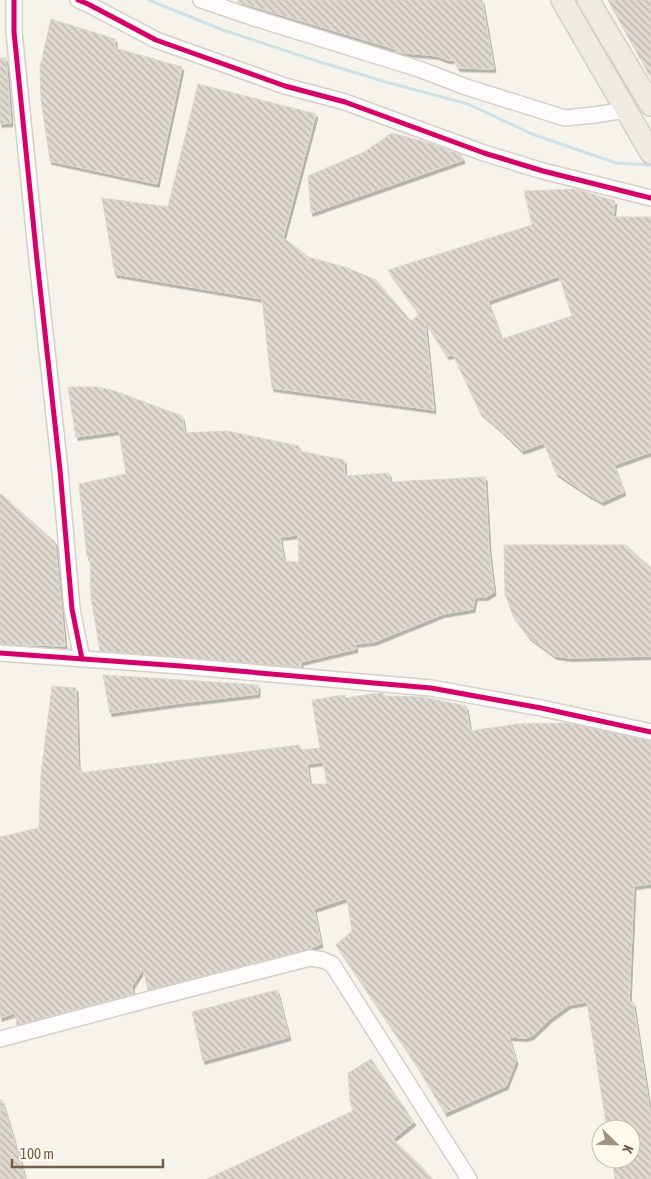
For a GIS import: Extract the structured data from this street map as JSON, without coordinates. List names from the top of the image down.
{
  "scale_bar": "100 m",
  "north": "bottom right"
}
